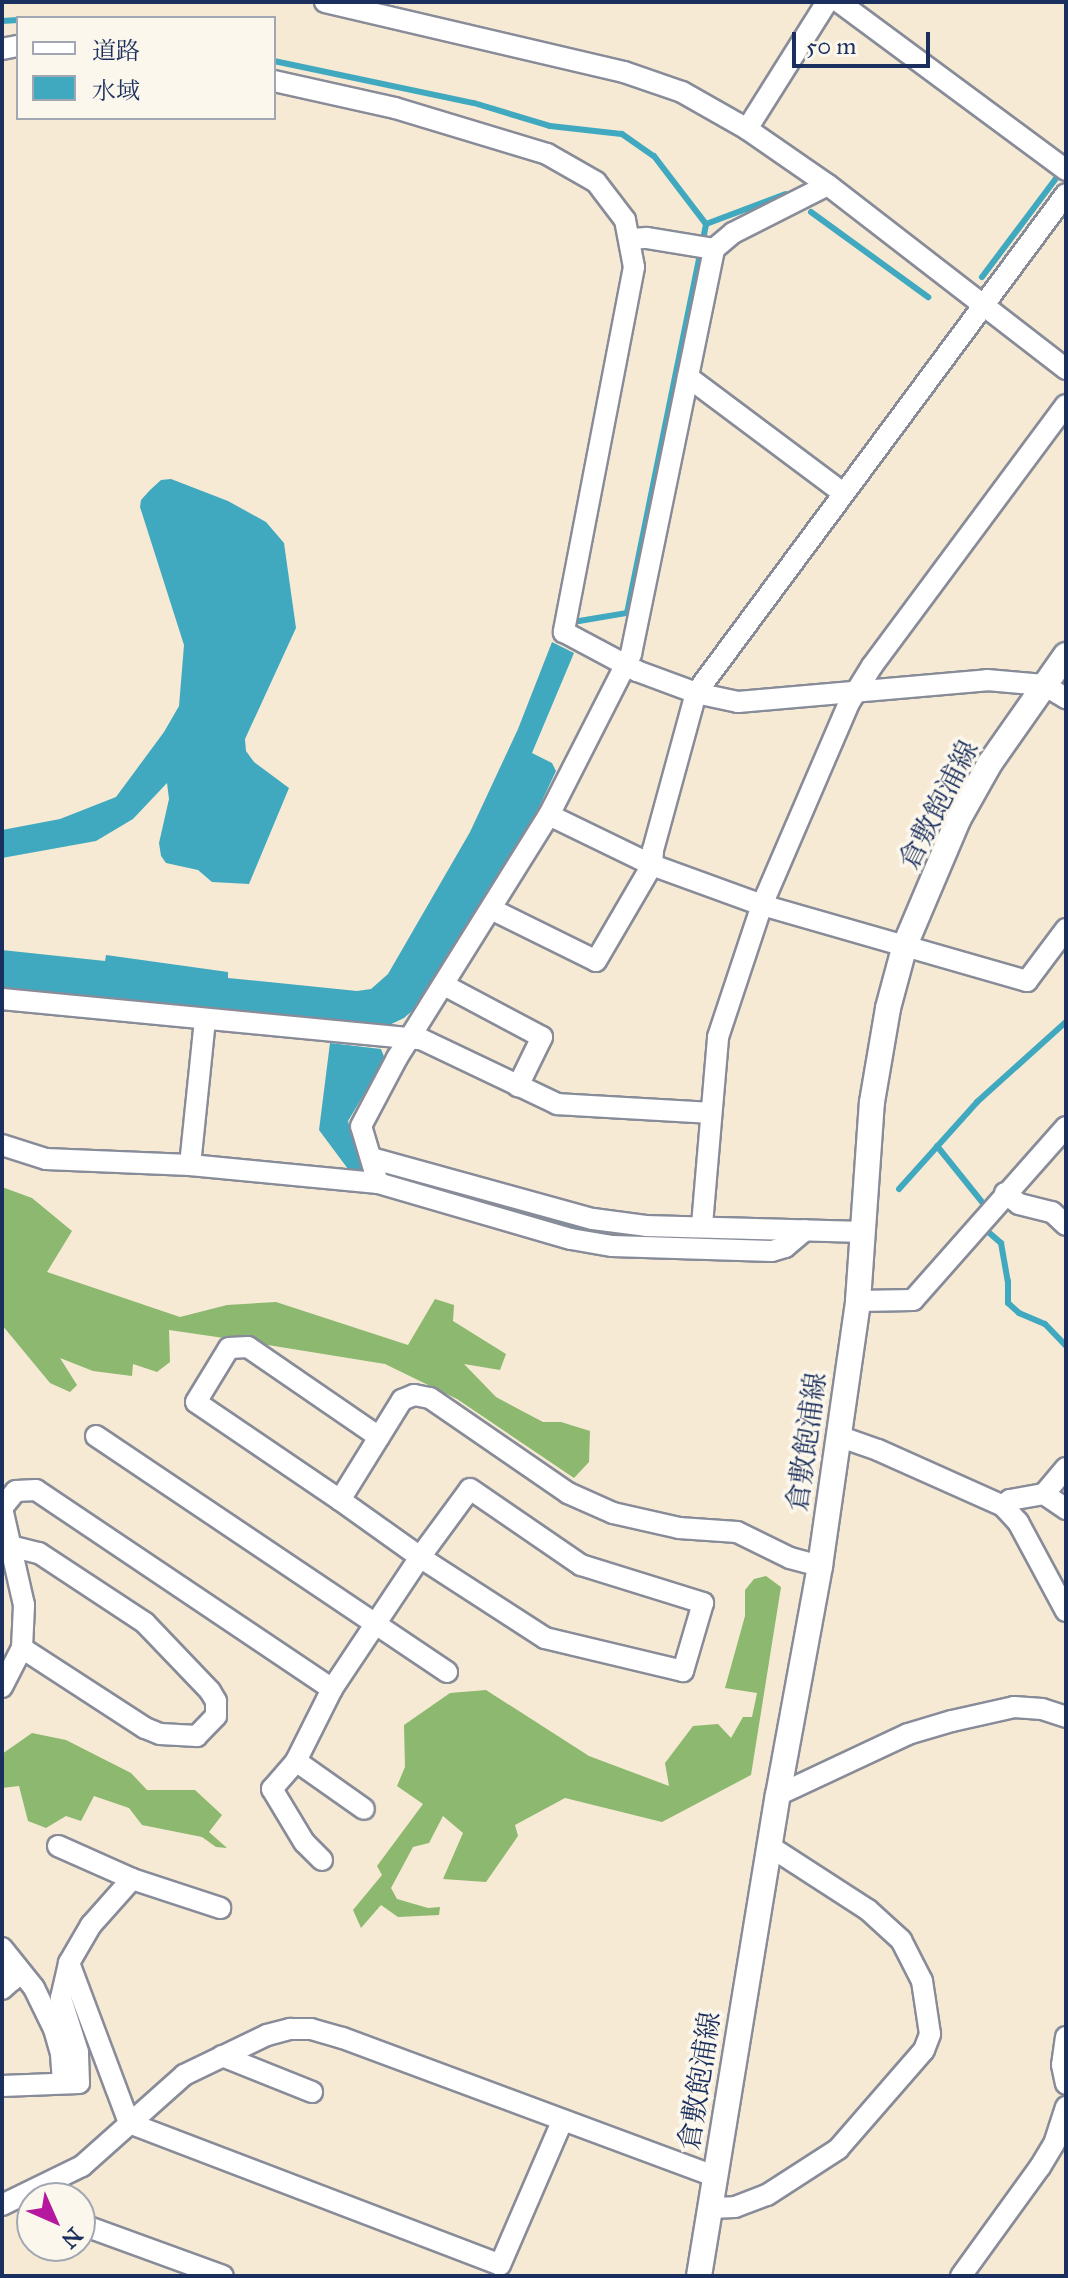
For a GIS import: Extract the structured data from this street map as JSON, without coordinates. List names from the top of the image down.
{
  "streets": {
    "main road": ["倉敷飽浦線"]
  },
  "legend": ["道路", "水域"],
  "scale_bar": "50 m",
  "north": "bottom right"
}
